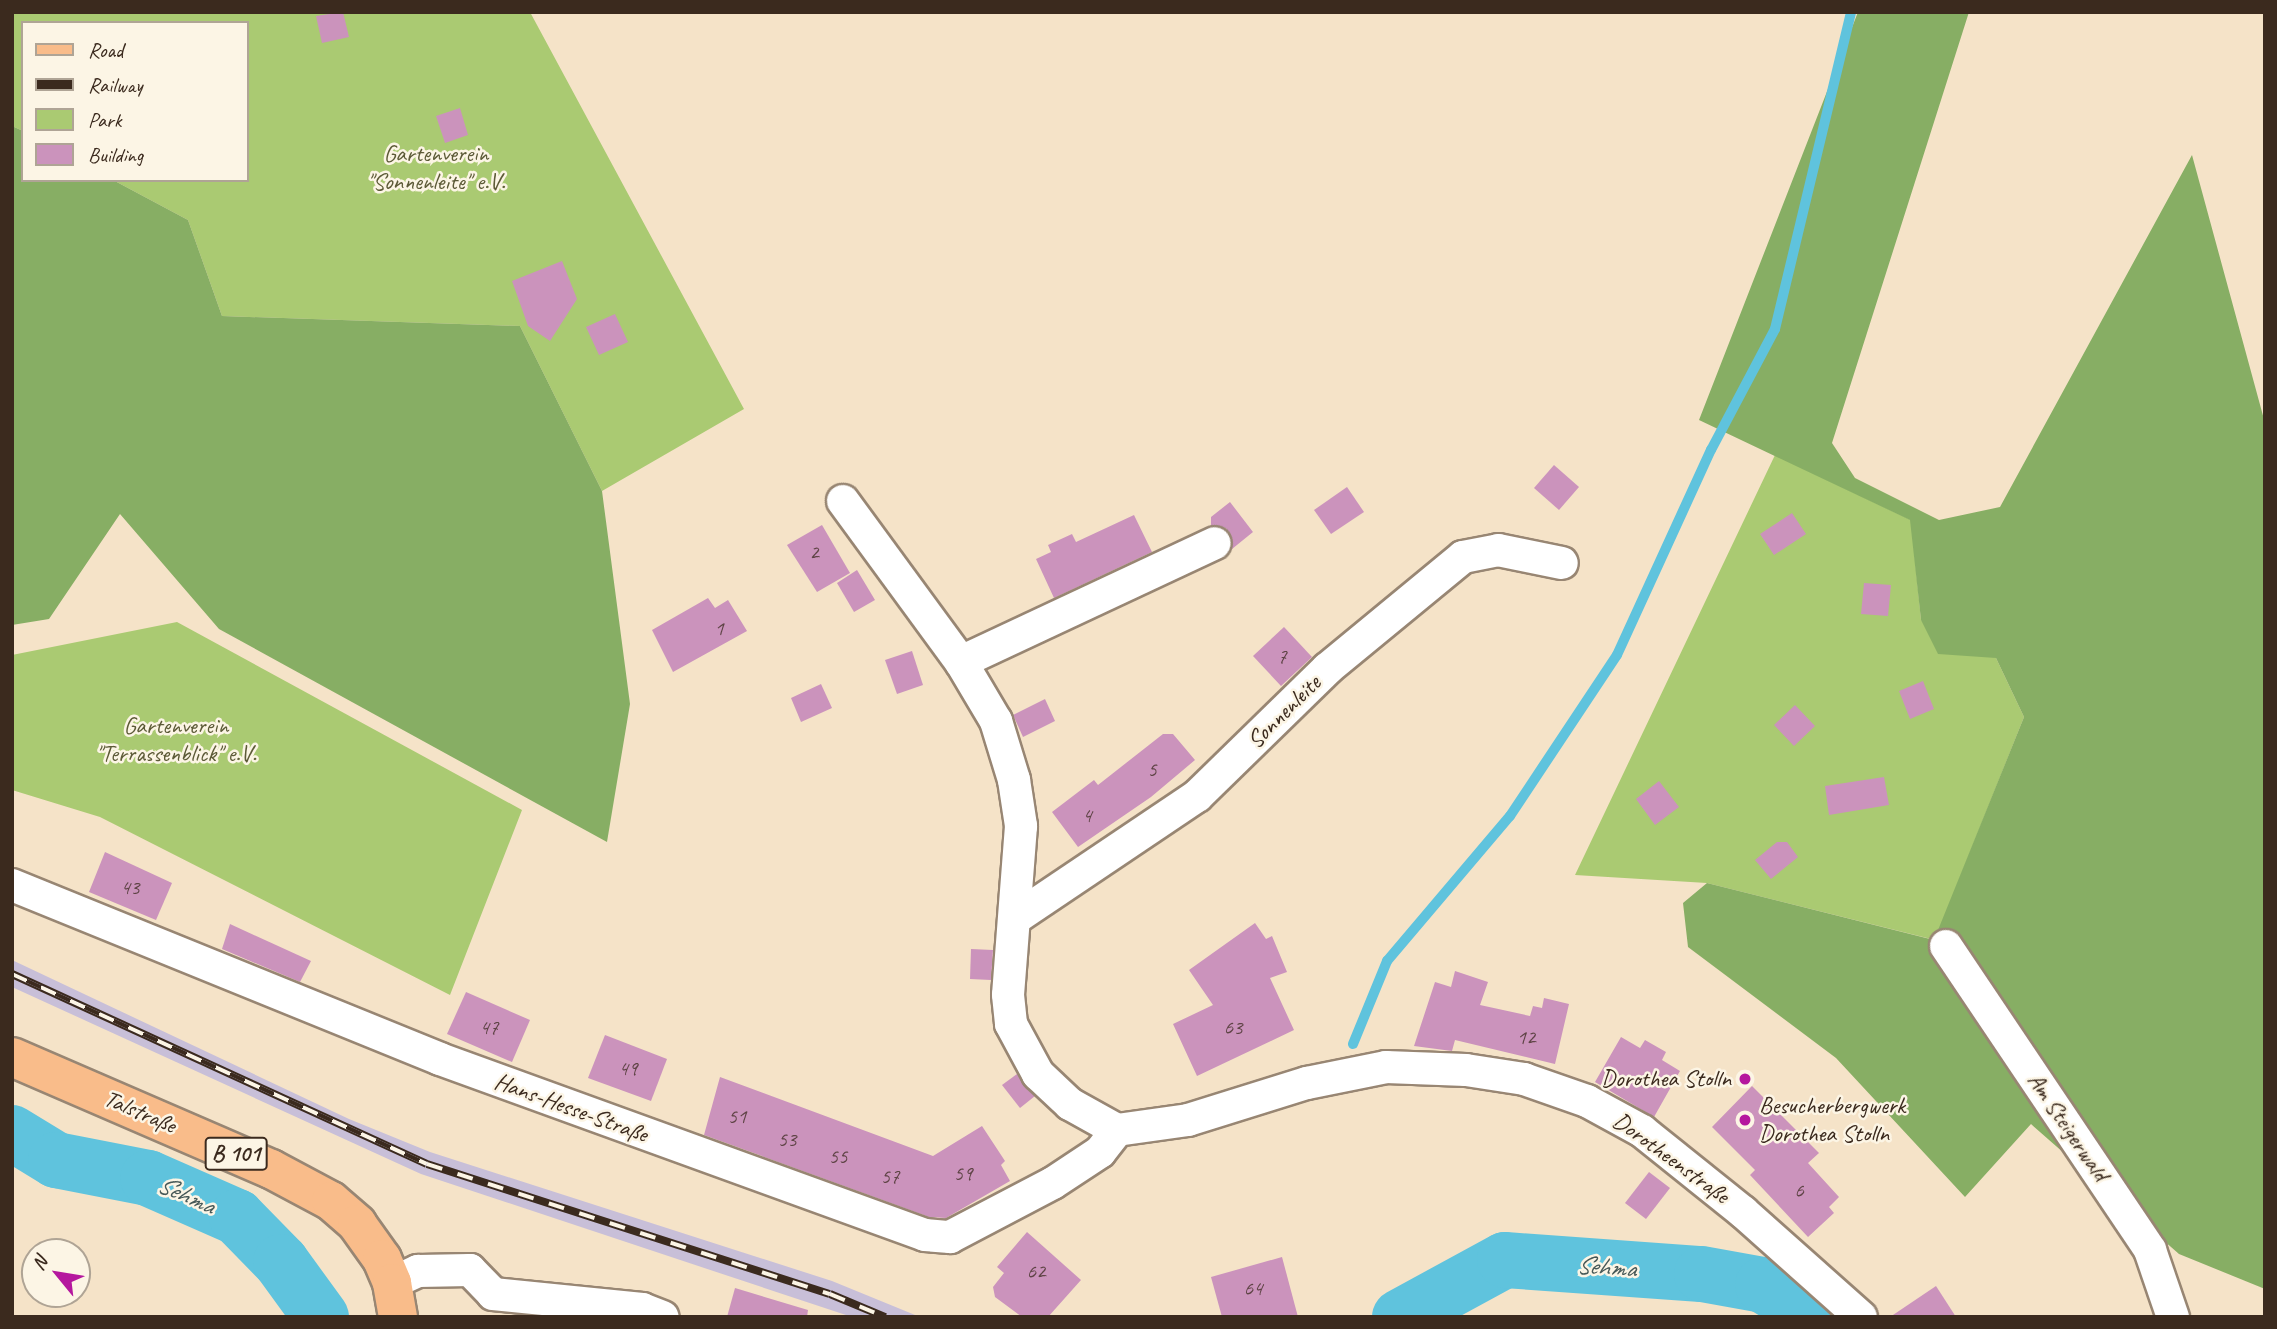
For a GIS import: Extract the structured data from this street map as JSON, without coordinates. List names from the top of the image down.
{
  "streets": {
    "main road": ["Talstraße", "B 101"],
    "street": [
      "Sonnenleite",
      "Hans-Hesse-Straße",
      "Am Steigerwald",
      "Dorotheenstraße"
    ]
  },
  "crossings": [
    ["Hans-Hesse-Straße", "Dorotheenstraße"]
  ],
  "water": ["Sehma"],
  "parks": ["Gartenverein \"Sonnenleite\" e.V.", "Gartenverein \"Terrassenblick\" e.V."],
  "places": ["Dorothea Stolln", "Besucherbergwerk Dorothea Stolln"],
  "house_numbers": [
    "2",
    "1",
    "7",
    "5",
    "4",
    "43",
    "47",
    "63",
    "12",
    "49",
    "51",
    "53",
    "55",
    "59",
    "57",
    "6",
    "62",
    "64"
  ],
  "legend": [
    "Road",
    "Railway",
    "Park",
    "Building"
  ],
  "north": "top left"
}
